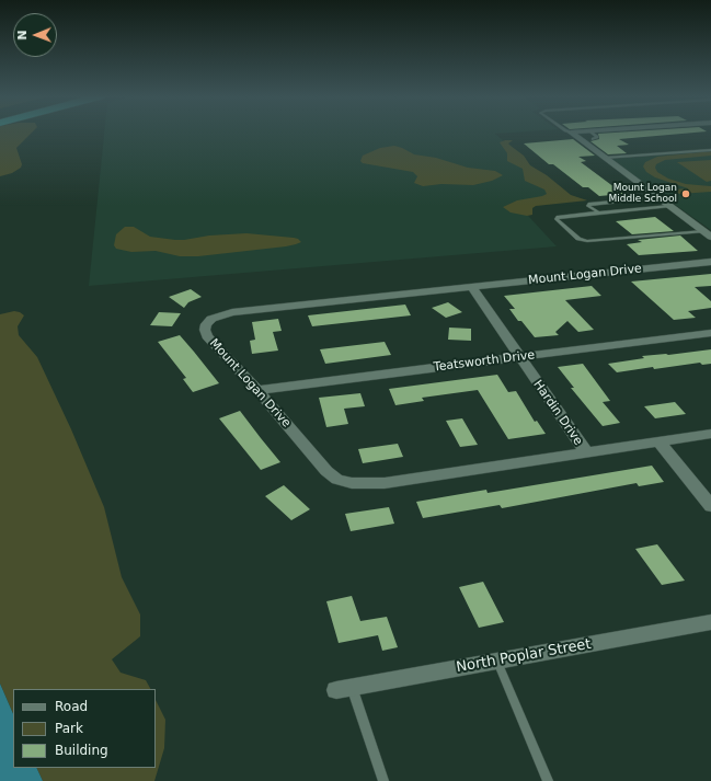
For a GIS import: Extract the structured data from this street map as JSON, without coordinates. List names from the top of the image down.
{
  "streets": {
    "street": [
      "Mount Logan Drive",
      "Teatsworth Drive",
      "Hardin Drive",
      "North Poplar Street"
    ]
  },
  "crossings": [
    ["Mount Logan Drive", "Teatsworth Drive"],
    ["Mount Logan Drive", "Hardin Drive"],
    ["Teatsworth Drive", "Hardin Drive"]
  ],
  "places": ["Mount Logan Middle School"],
  "legend": ["Road", "Park", "Building"],
  "north": "left"
}
